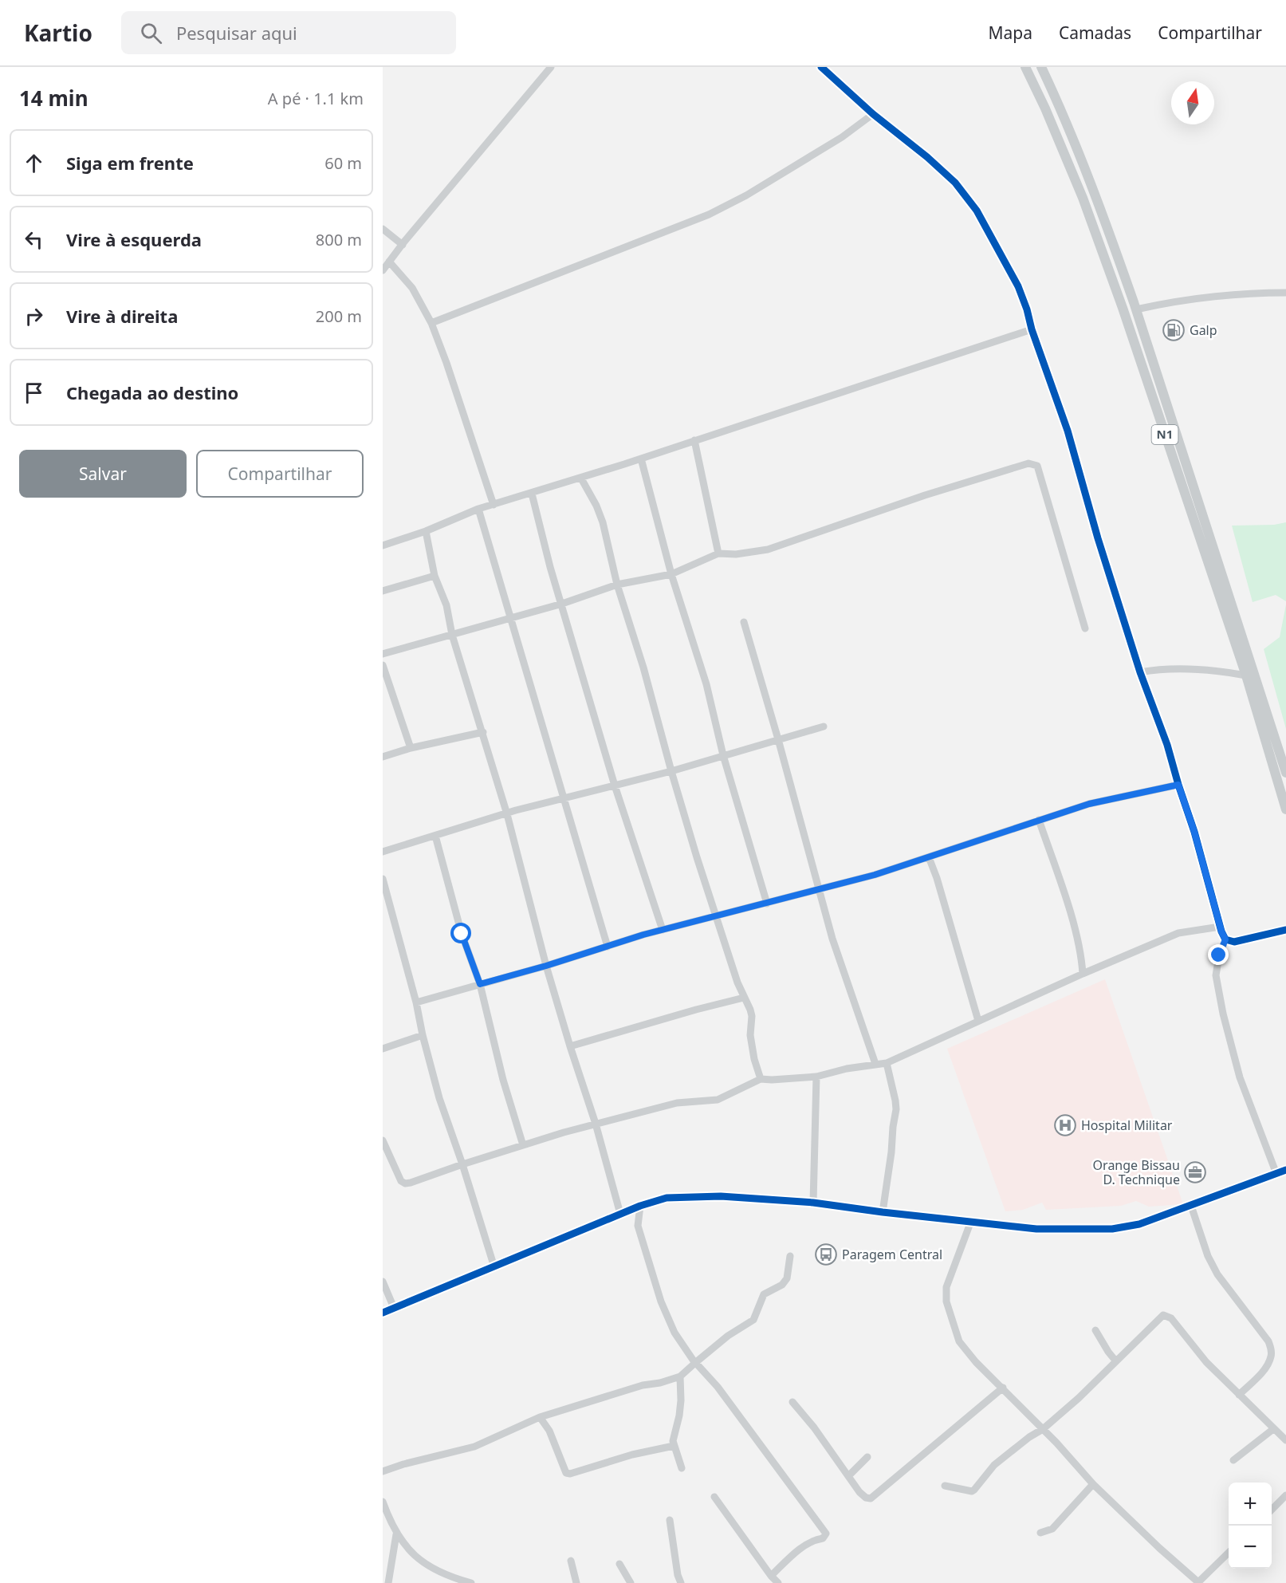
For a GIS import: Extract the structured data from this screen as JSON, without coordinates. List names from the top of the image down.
{
  "streets": {
    "main road": ["N1"]
  },
  "places": {
    "fuel station": ["Galp"],
    "hospital": ["Hospital Militar"],
    "office": ["Orange Bissau D. Technique"],
    "bus stop": ["Paragem Central"]
  },
  "north": "top",
  "page": {
    "header": "Kartio",
    "search": "Pesquisar aqui",
    "nav": ["Mapa", "Camadas", "Compartilhar"],
    "heading": ["14 min", "A pé · 1.1 km"],
    "list": [
      ["Siga em frente", "60 m"],
      ["Vire à esquerda", "800 m"],
      ["Vire à direita", "200 m"],
      "Chegada ao destino"
    ],
    "buttons": ["Salvar", "Compartilhar"],
    "map_buttons": ["+", "−"]
  }
}
